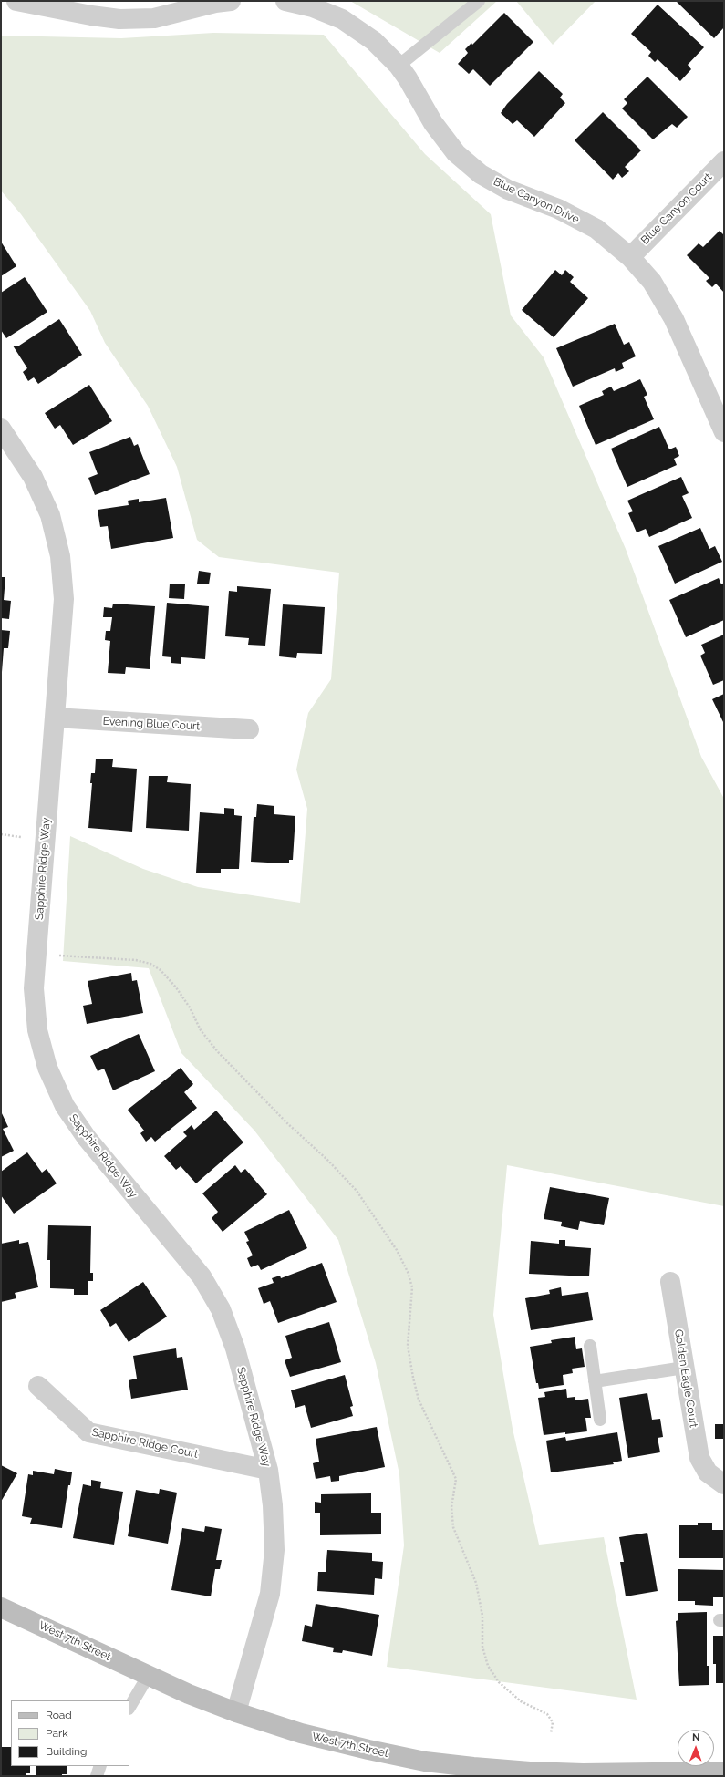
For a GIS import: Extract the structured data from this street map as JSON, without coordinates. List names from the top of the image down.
{
  "streets": {
    "main road": ["West 7th Street"],
    "street": [
      "Blue Canyon Drive",
      "Blue Canyon Court",
      "Evening Blue Court",
      "Sapphire Ridge Way",
      "Golden Eagle Court",
      "Sapphire Ridge Court"
    ]
  },
  "crossings": [
    ["Blue Canyon Drive", "Blue Canyon Court"],
    ["Evening Blue Court", "Sapphire Ridge Way"],
    ["Sapphire Ridge Way", "Sapphire Ridge Court"],
    ["Sapphire Ridge Way", "West 7th Street"]
  ],
  "legend": ["Road", "Park", "Building"],
  "north": "top"
}
